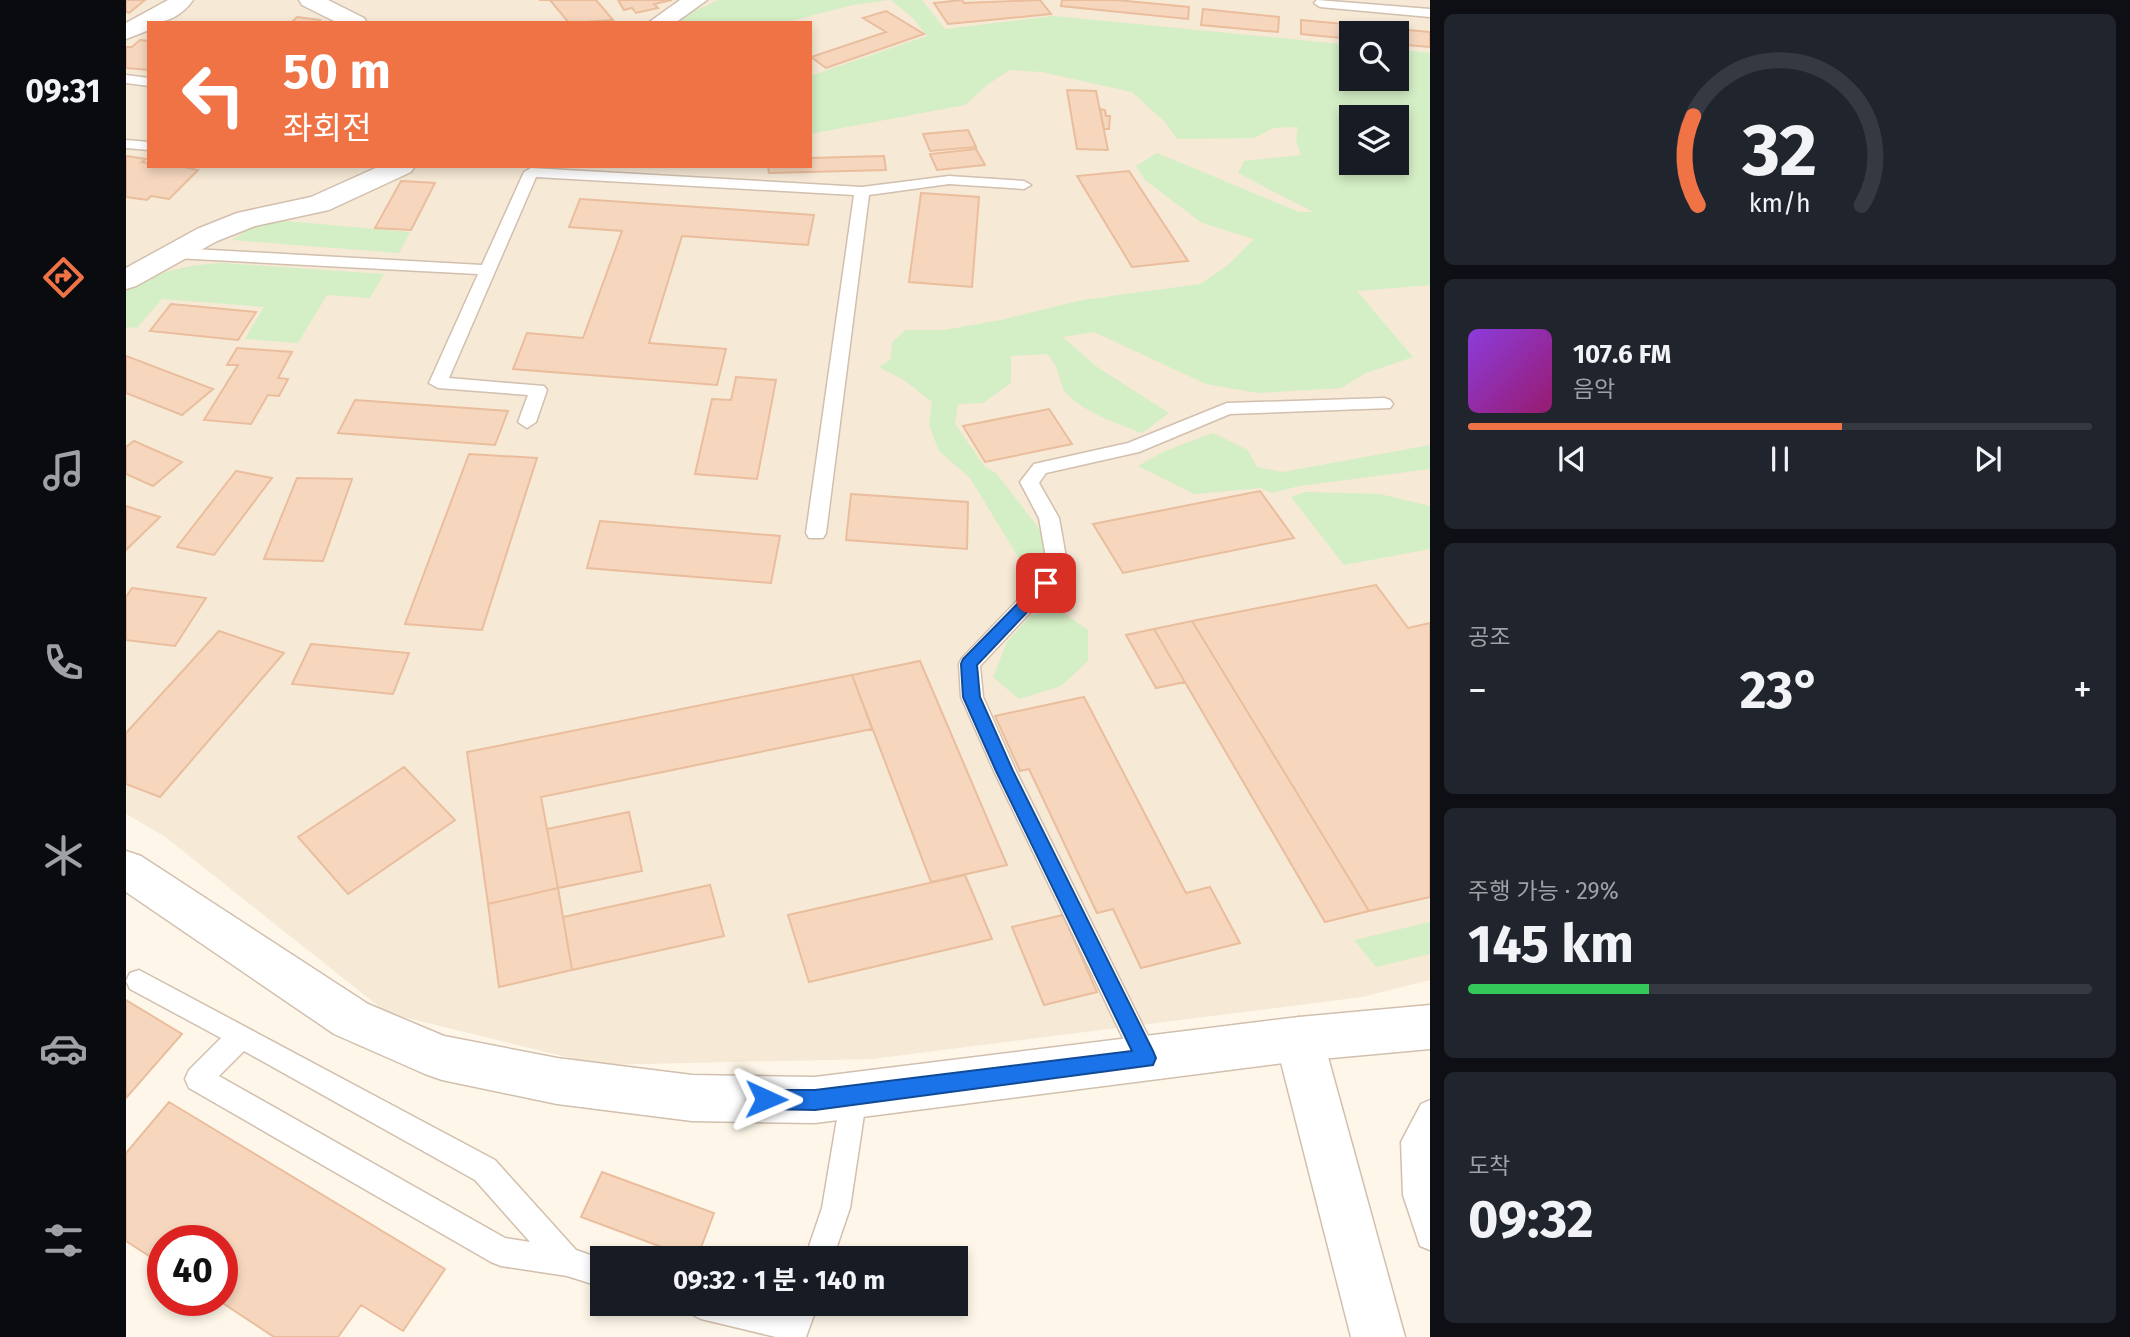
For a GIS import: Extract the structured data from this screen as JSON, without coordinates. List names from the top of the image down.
{
  "page": {
    "tabs": "09:31",
    "turn": ["50 m", "좌회전"],
    "song": ["107.6 FM", "음악"],
    "tile": [
      "공조",
      ["주행 가능 · 29%", "145 km"],
      ["도착", "09:32"]
    ],
    "heat": ["−", "23°", "+"],
    "limit": "40",
    "trip": "09:32 · 1 분 · 140 m",
    "gauge": ["32", "km/h"]
  }
}
